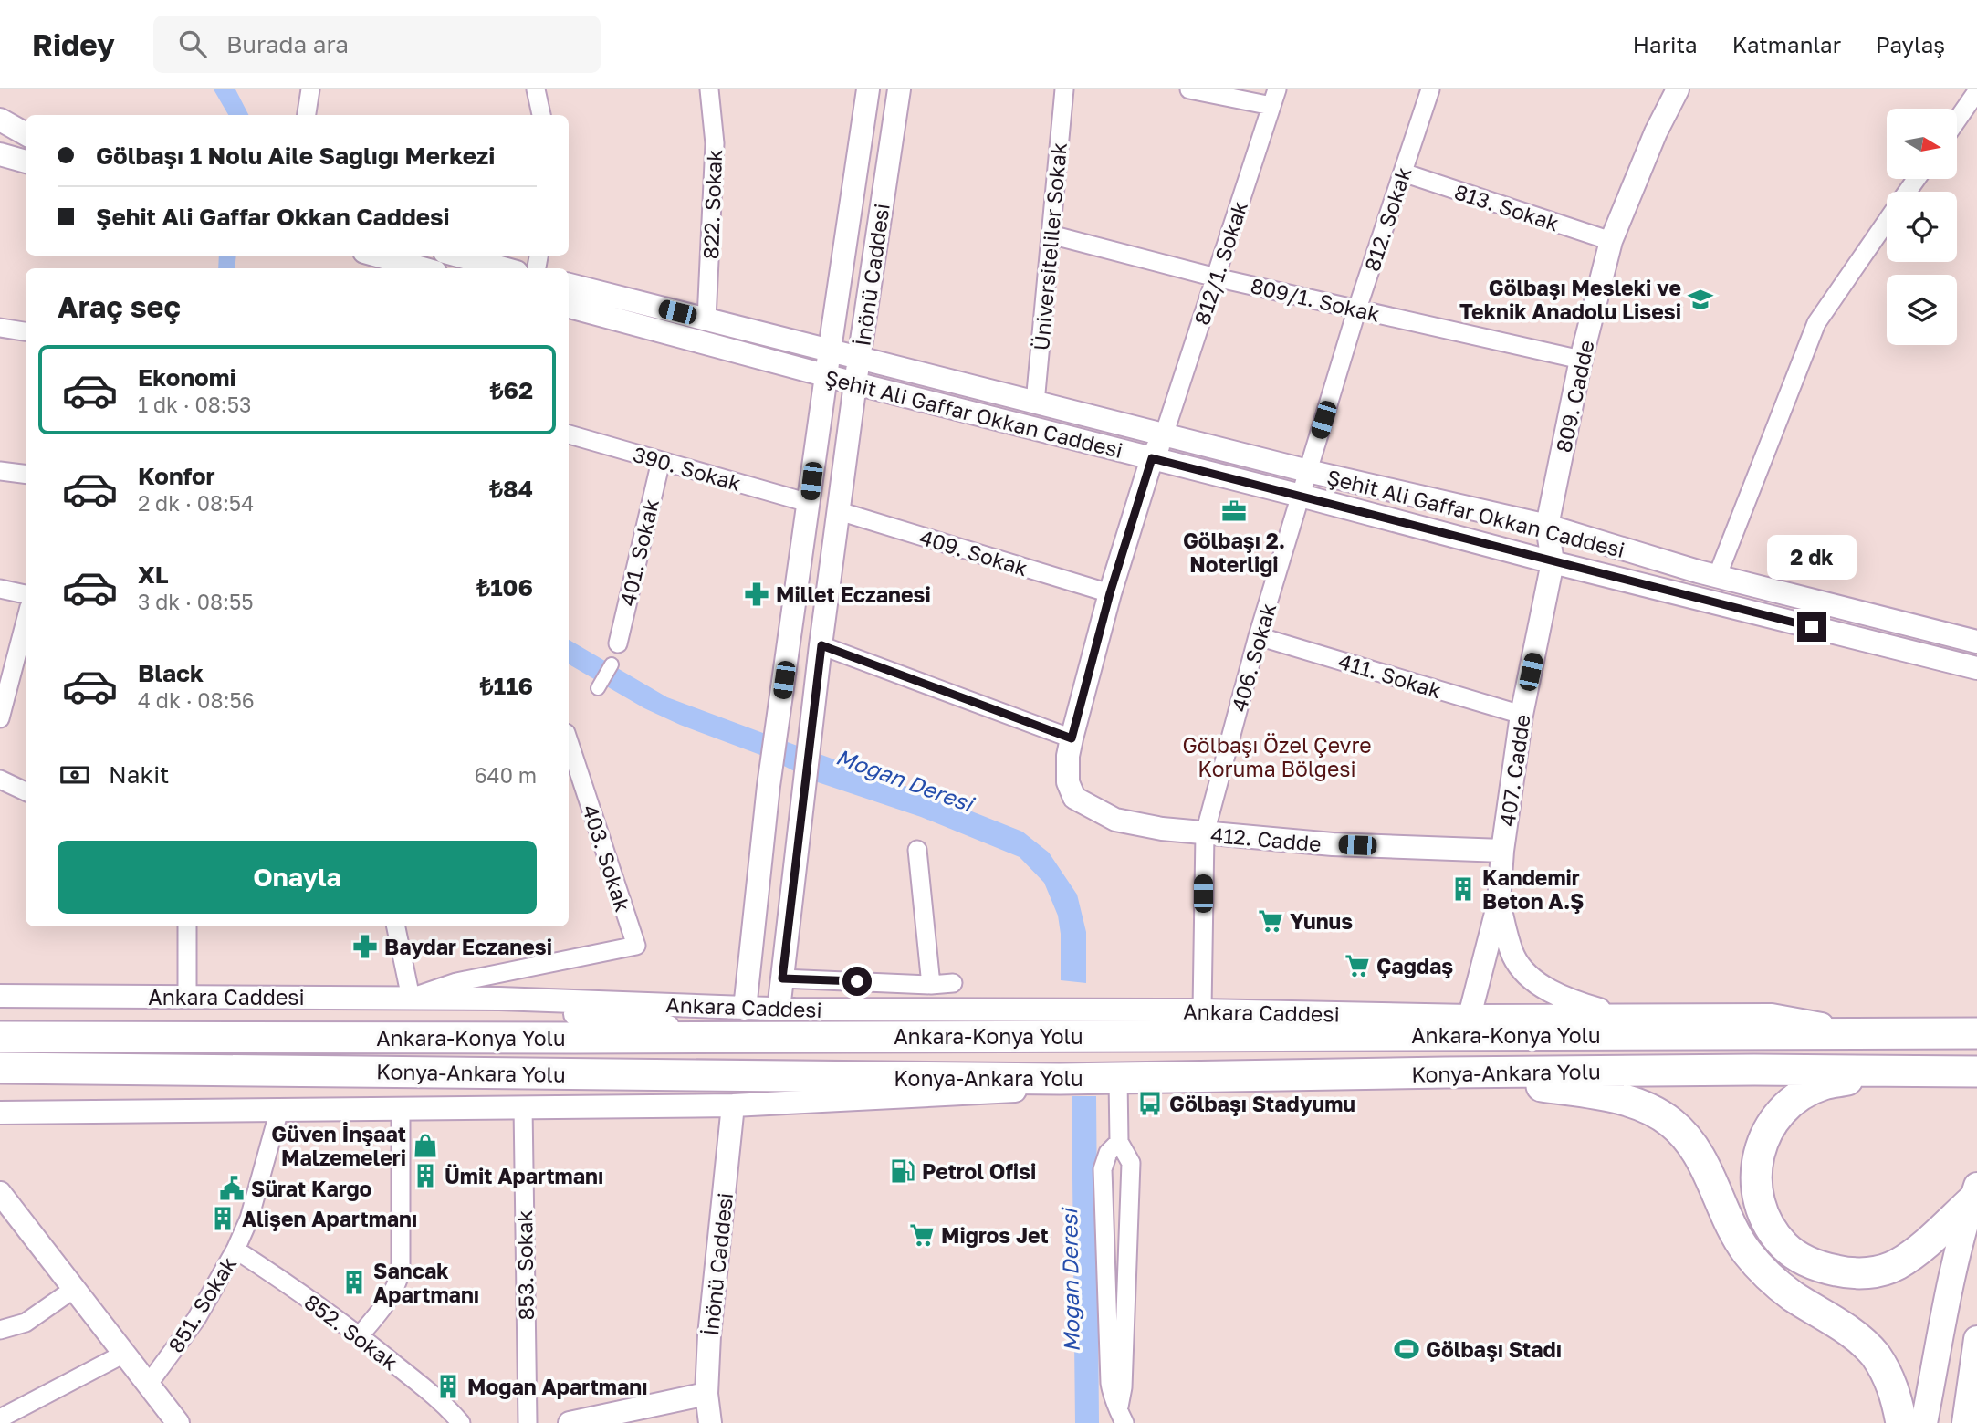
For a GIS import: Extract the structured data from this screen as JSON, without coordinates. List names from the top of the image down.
{
  "streets": {
    "highway": ["Ankara-Konya Yolu", "Konya-Ankara Yolu"],
    "street": [
      "822. Sokak",
      "813. Sokak",
      "812. Sokak",
      "Üniversiteliler Sokak",
      "812/1. Sokak",
      "İnönü Caddesi",
      "809/1. Sokak",
      "809. Cadde",
      "Şehit Ali Gaffar Okkan Caddesi",
      "390. Sokak",
      "401. Sokak",
      "409. Sokak",
      "406. Sokak",
      "411. Sokak",
      "407. Cadde",
      "412. Cadde",
      "403. Sokak",
      "Ankara Caddesi",
      "853. Sokak",
      "851. Sokak",
      "852. Sokak"
    ]
  },
  "crossings": [
    ["822. Sokak", "Şehit Ali Gaffar Okkan Caddesi"],
    ["813. Sokak", "812. Sokak"],
    ["813. Sokak", "809. Cadde"],
    ["812. Sokak", "809/1. Sokak"],
    ["812. Sokak", "Şehit Ali Gaffar Okkan Caddesi"],
    ["812. Sokak", "406. Sokak"],
    ["Üniversiteliler Sokak", "809/1. Sokak"],
    ["Üniversiteliler Sokak", "Şehit Ali Gaffar Okkan Caddesi"],
    ["812/1. Sokak", "809/1. Sokak"],
    ["812/1. Sokak", "Şehit Ali Gaffar Okkan Caddesi"],
    ["İnönü Caddesi", "Şehit Ali Gaffar Okkan Caddesi"],
    ["İnönü Caddesi", "409. Sokak"],
    ["İnönü Caddesi", "Ankara Caddesi"],
    ["809/1. Sokak", "809. Cadde"],
    ["809. Cadde", "Şehit Ali Gaffar Okkan Caddesi"],
    ["809. Cadde", "407. Cadde"],
    ["Şehit Ali Gaffar Okkan Caddesi", "406. Sokak"],
    ["Şehit Ali Gaffar Okkan Caddesi", "407. Cadde"],
    ["390. Sokak", "401. Sokak"],
    ["406. Sokak", "411. Sokak"],
    ["406. Sokak", "412. Cadde"],
    ["406. Sokak", "Ankara Caddesi"],
    ["411. Sokak", "407. Cadde"],
    ["407. Cadde", "412. Cadde"],
    ["403. Sokak", "Ankara Caddesi"],
    ["Ankara Caddesi", "Ankara-Konya Yolu"],
    ["851. Sokak", "852. Sokak"]
  ],
  "water": ["Mogan Deresi"],
  "parks": ["Gölbaşı Özel Çevre Koruma Bölgesi"],
  "places": {
    "school or university": ["Gölbaşı Mesleki ve Teknik Anadolu Lisesi"],
    "office": ["Gölbaşı 2. Noterliği"],
    "pharmacy": ["Millet Eczanesi", "Baydar Eczanesi"],
    "building": [
      "Kandemir Beton A.Ş",
      "Ümit Apartmanı",
      "Alişen Apartmanı",
      "Sancak Apartmanı",
      "Moğan Apartmanı"
    ],
    "supermarket": ["Yunus", "Çağdaş", "Migros Jet"],
    "bus stop": ["Gölbaşı Stadyumu"],
    "shop": ["Güven İnşaat Malzemeleri"],
    "fuel station": ["Petrol Ofisi"],
    "public building": ["Sürat Kargo"],
    "sports": ["Gölbaşı Stadı"]
  },
  "north": "right",
  "page": {
    "header": "Ridey",
    "search": "Burada ara",
    "nav": ["Harita", "Katmanlar", "Paylaş"],
    "banner": ["Gölbaşı 1 Nolu Aile Sağlığı Merkezi", "Şehit Ali Gaffar Okkan Caddesi"],
    "heading": "Araç seç",
    "list": [
      {
        "name": "Ekonomi",
        "note": "1 dk · 08:53",
        "value": "₺62"
      },
      {
        "name": "Konfor",
        "note": "2 dk · 08:54",
        "value": "₺84"
      },
      {
        "name": "XL",
        "note": "3 dk · 08:55",
        "value": "₺106"
      },
      {
        "name": "Black",
        "note": "4 dk · 08:56",
        "value": "₺116"
      }
    ],
    "bubble": "2 dk",
    "pay": ["Nakit", "640 m"],
    "buttons": "Onayla"
  }
}
